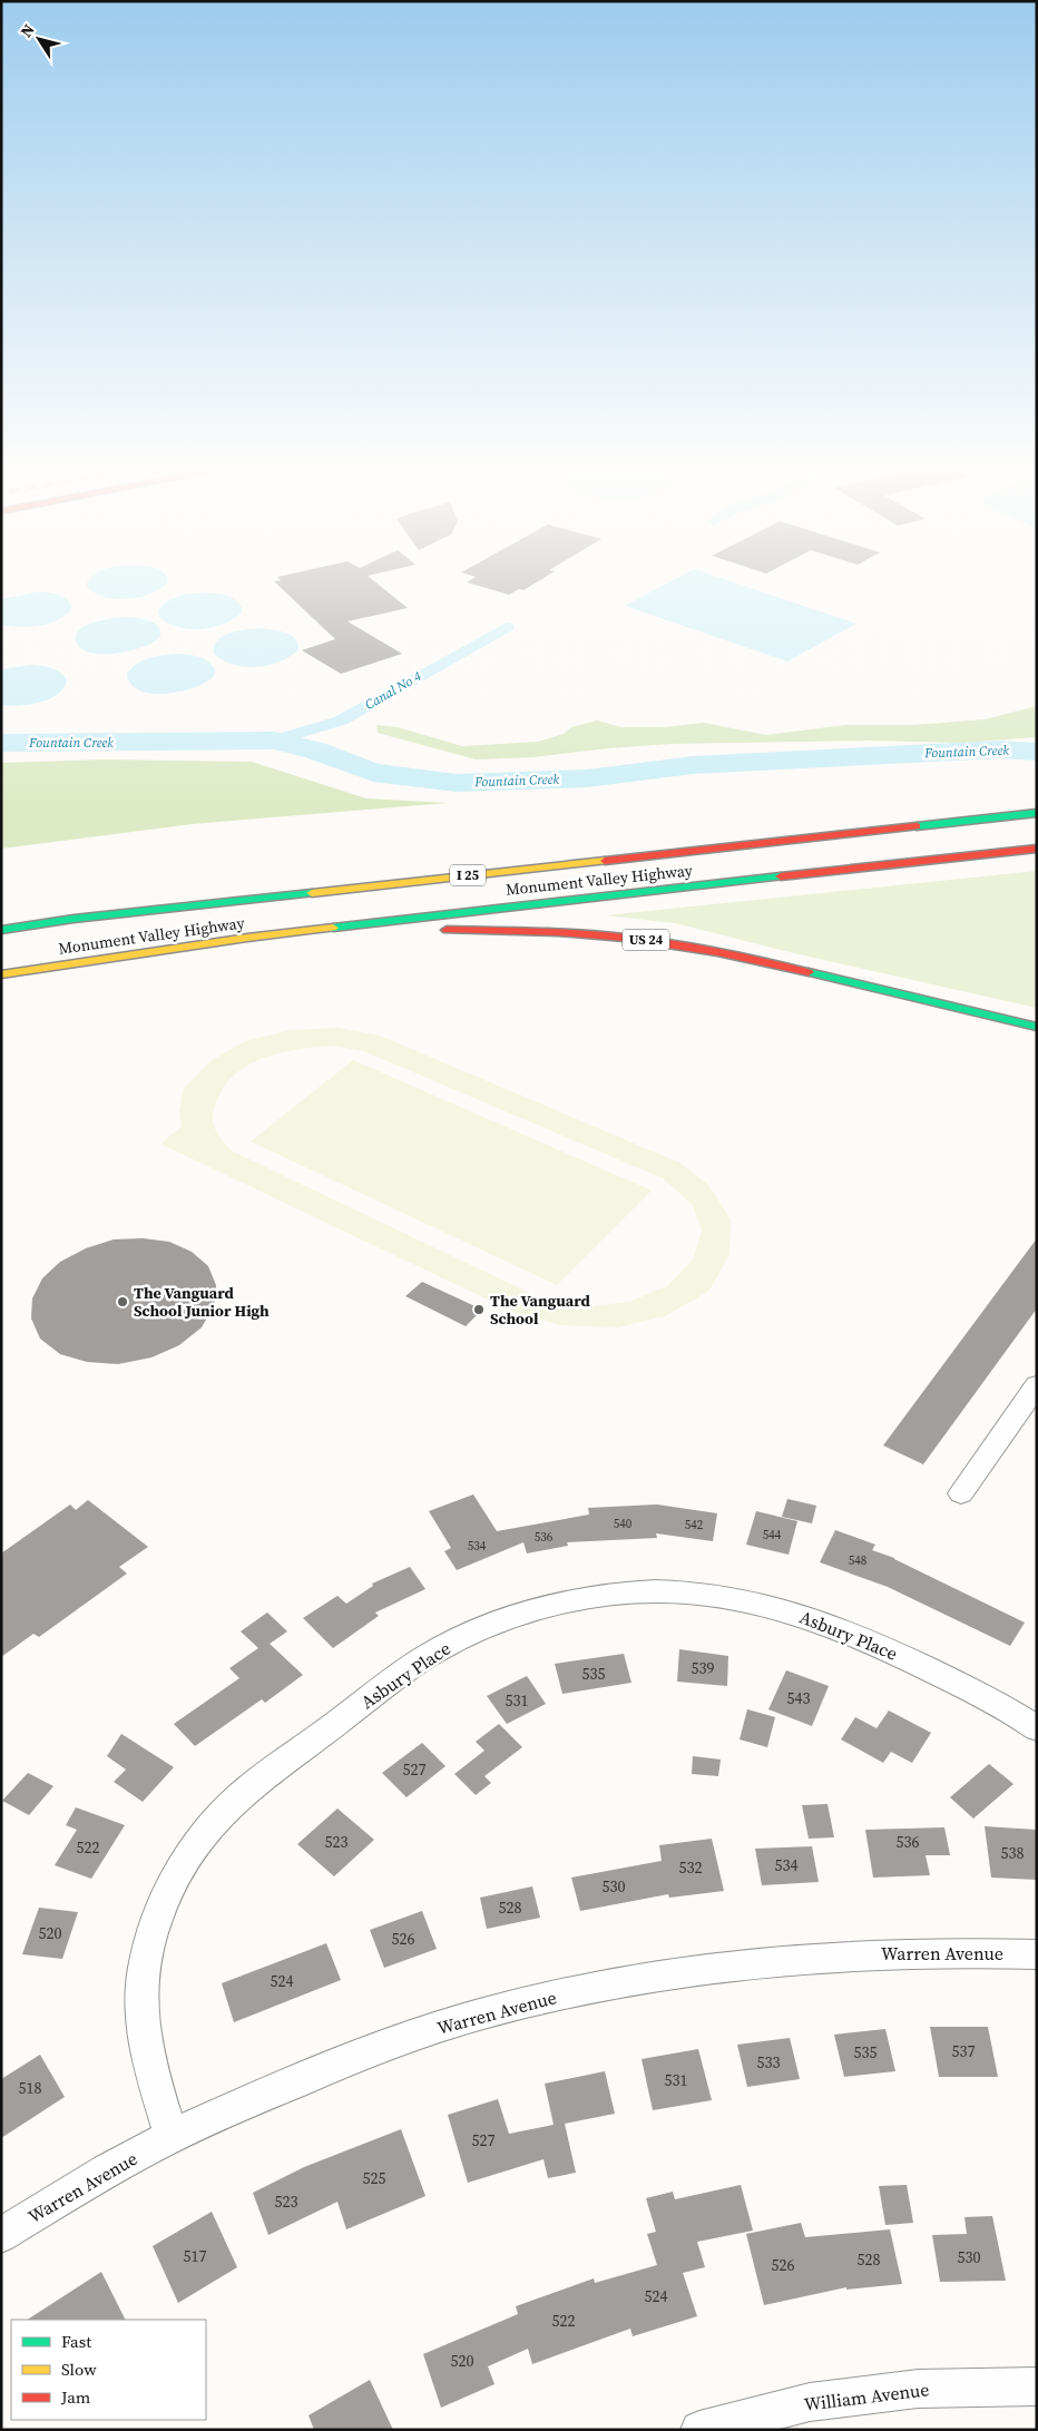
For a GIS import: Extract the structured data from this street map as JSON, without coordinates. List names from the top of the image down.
{
  "streets": {
    "main road": ["I 25", "Monument Valley Highway", "US 24"],
    "street": ["Asbury Place", "Warren Avenue", "William Avenue"]
  },
  "crossings": [
    ["Monument Valley Highway", "US 24"],
    ["Asbury Place", "Warren Avenue"]
  ],
  "water": ["Canal No 4", "Fountain Creek"],
  "places": ["The Vanguard School Junior High", "The Vanguard School"],
  "house_numbers": [
    "540",
    "542",
    "544",
    "536",
    "534",
    "548",
    "539",
    "535",
    "543",
    "531",
    "527",
    "523",
    "536",
    "522",
    "538",
    "534",
    "532",
    "530",
    "528",
    "520",
    "526",
    "524",
    "537",
    "535",
    "533",
    "531",
    "518",
    "527",
    "525",
    "523",
    "517",
    "530",
    "528",
    "526",
    "524",
    "522",
    "520"
  ],
  "legend": ["Fast", "Slow", "Jam"],
  "north": "top left"
}
